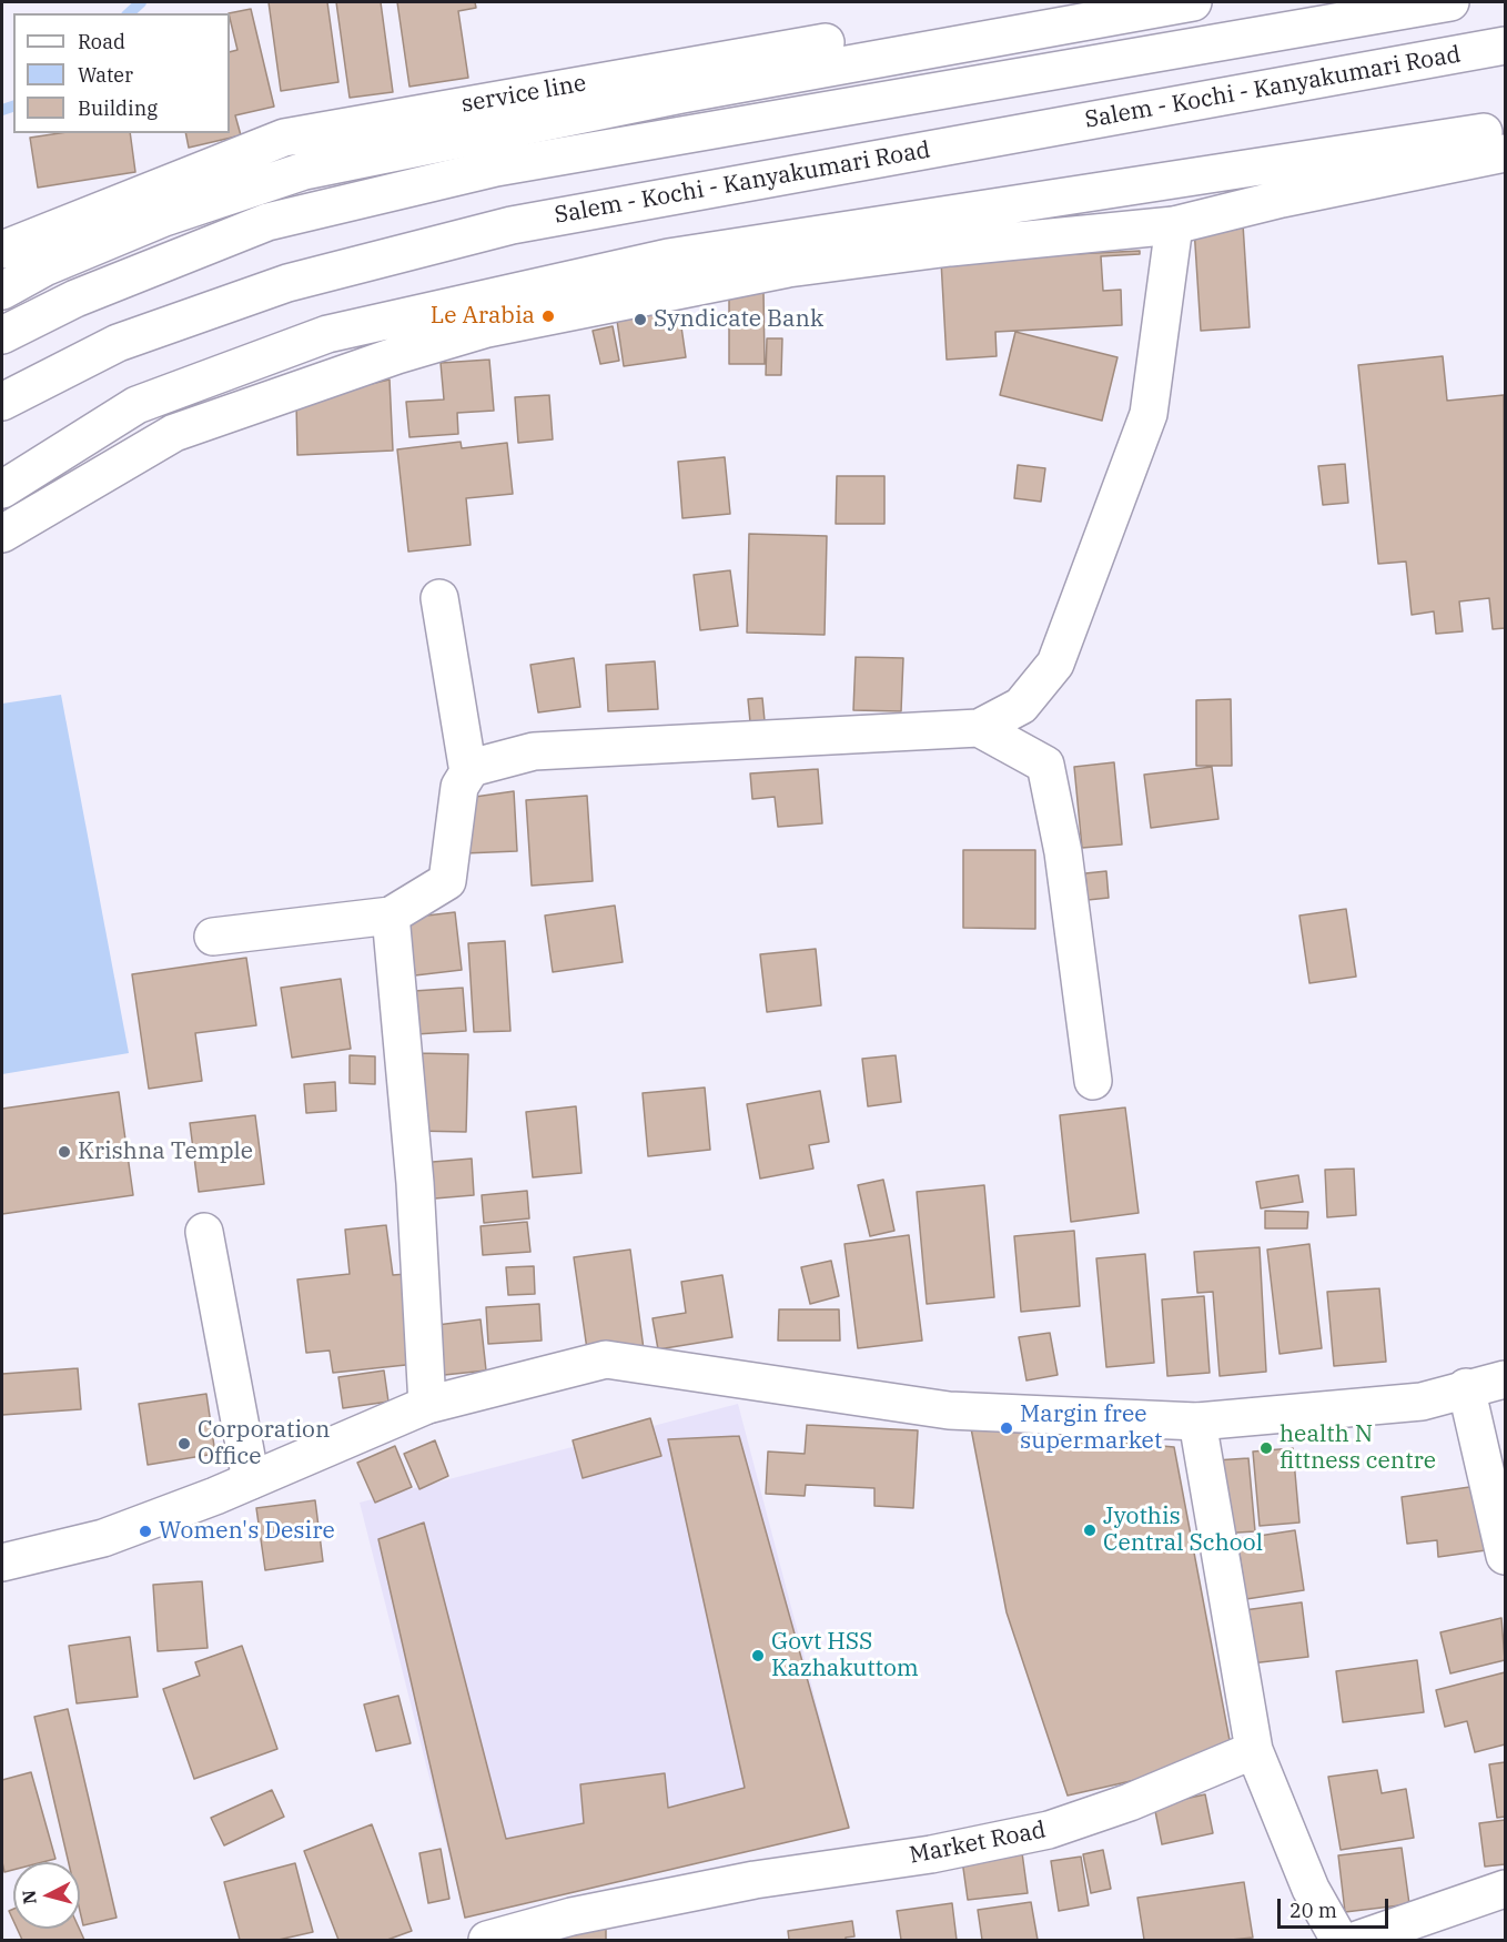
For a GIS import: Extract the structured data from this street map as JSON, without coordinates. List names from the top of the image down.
{
  "streets": {
    "main road": ["Salem - Kochi - Kanyakumari Road", "service line", "Market Road"]
  },
  "places": [
    "Le Arabia",
    "Syndicate Bank",
    "Krishna Temple",
    "Margin free supermarket",
    "Corporation Office",
    "health N fittness centre",
    "Jyothis Central School",
    "Women's Desire",
    "Govt HSS Kazhakuttom"
  ],
  "legend": ["Road", "Water", "Building"],
  "scale_bar": "20 m",
  "north": "left"
}
